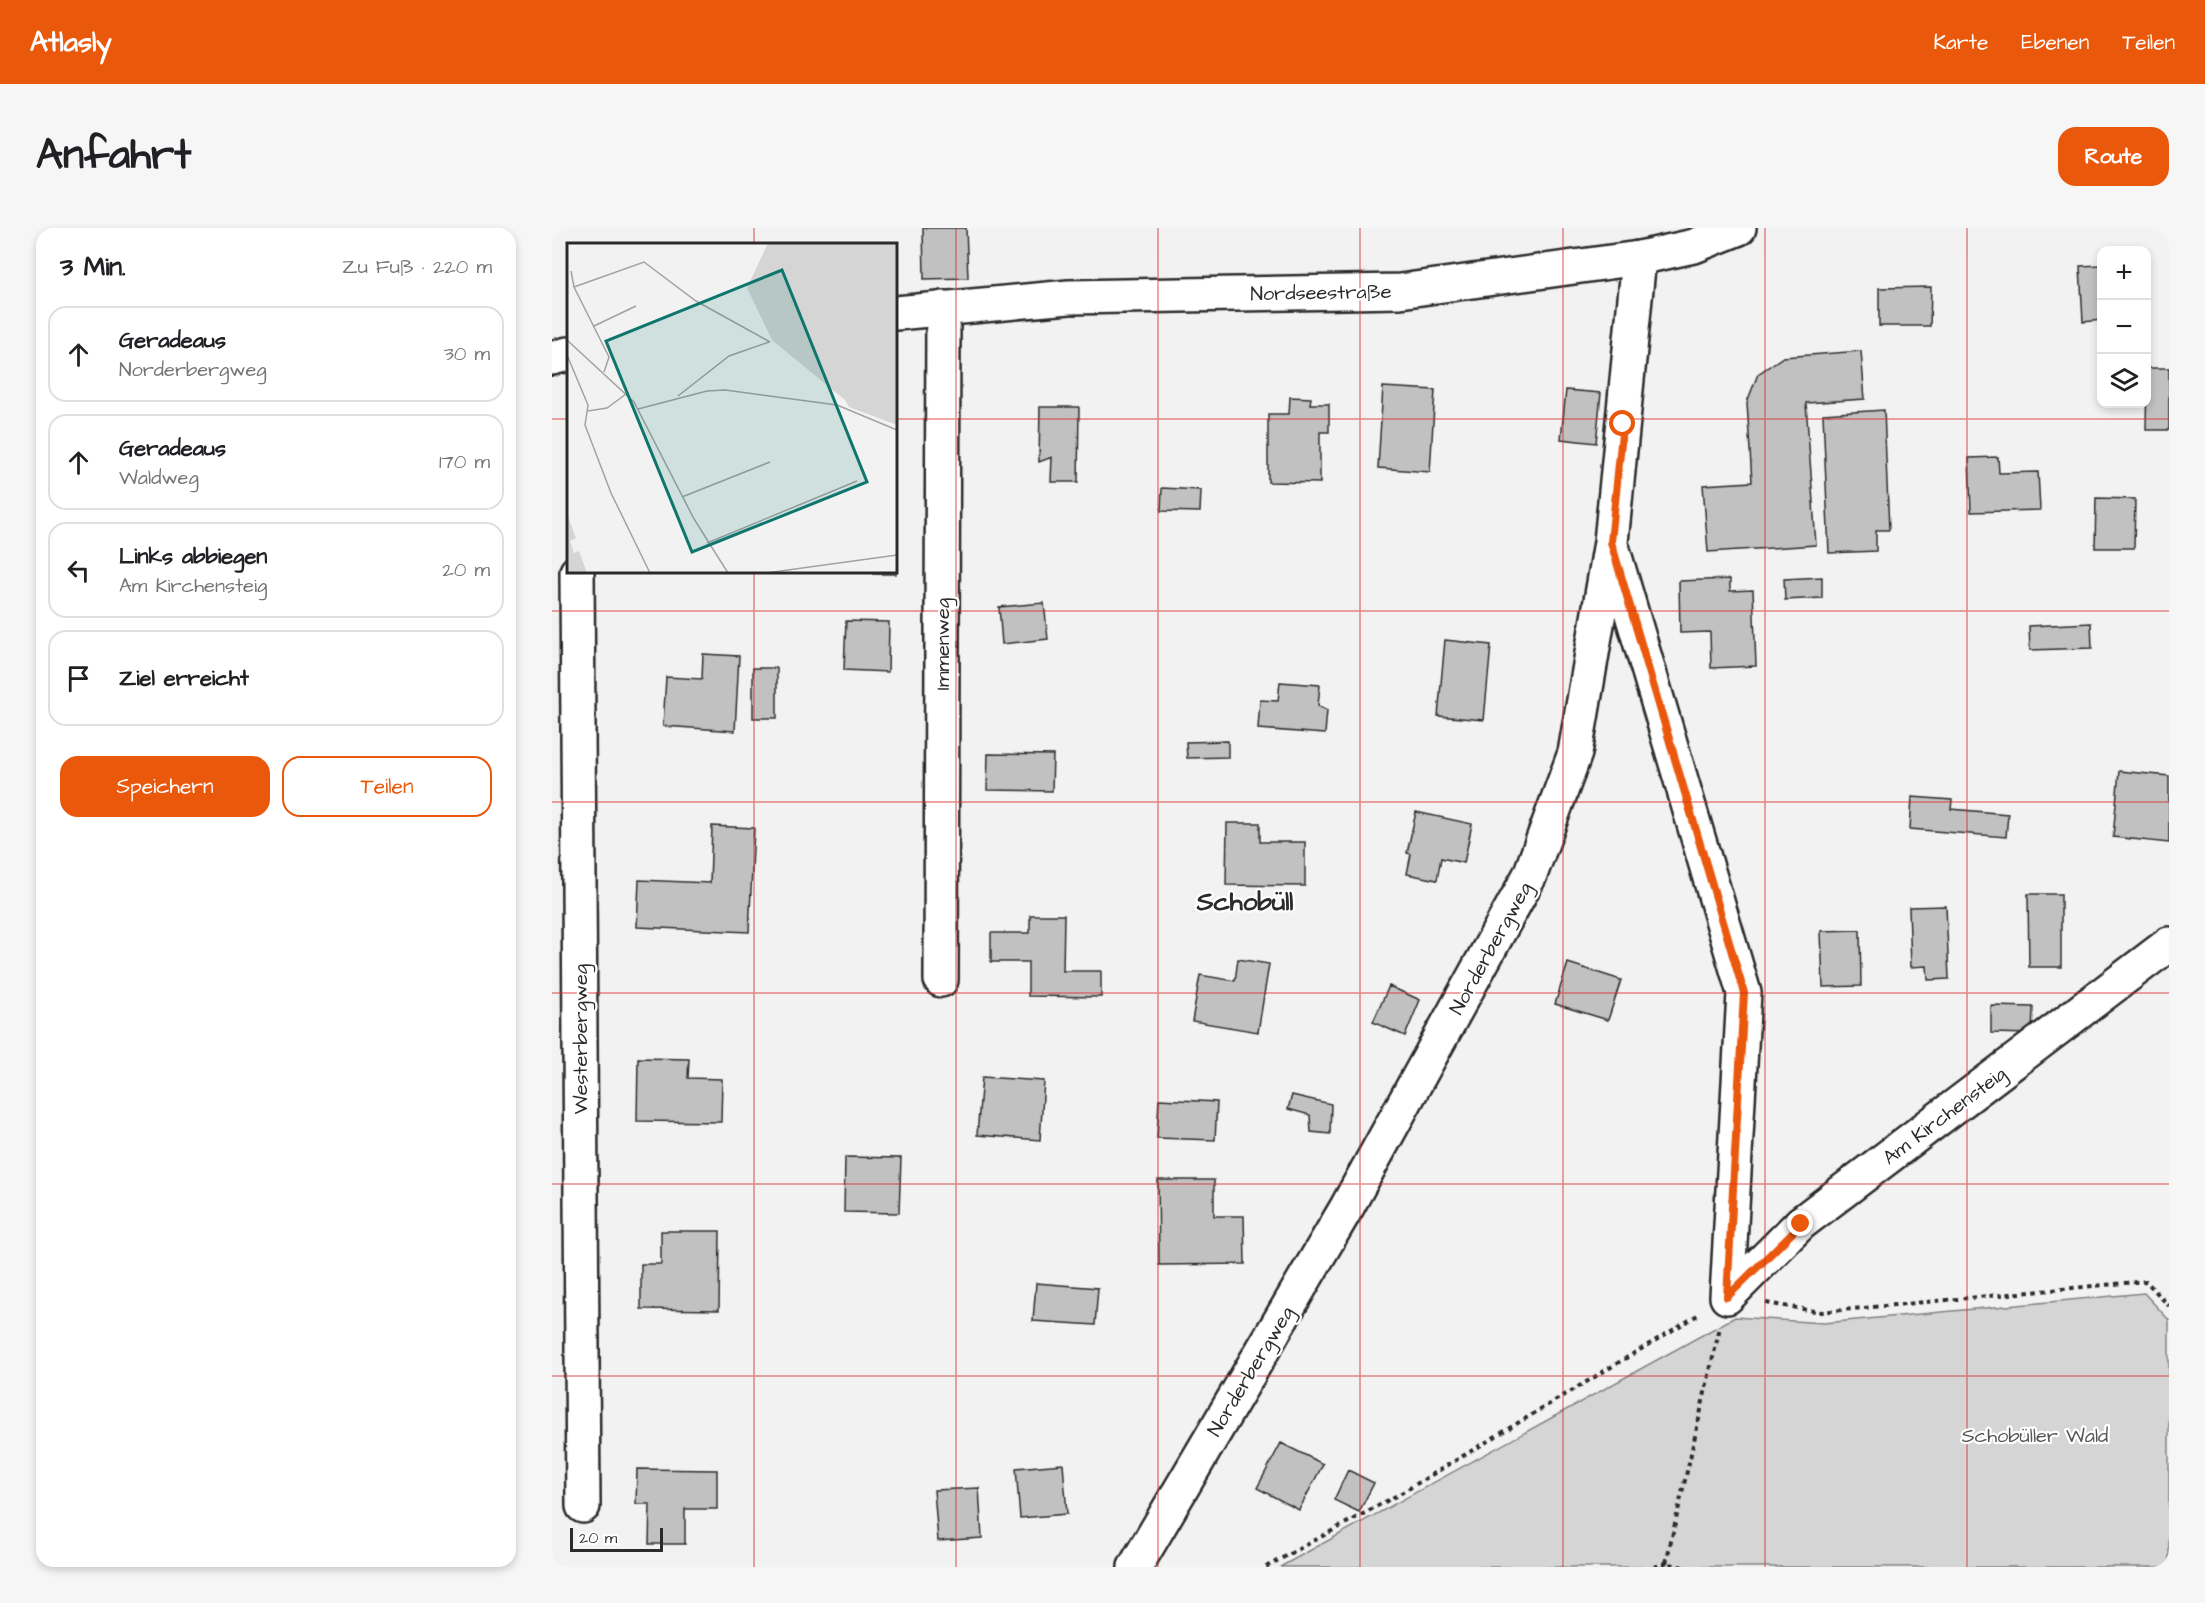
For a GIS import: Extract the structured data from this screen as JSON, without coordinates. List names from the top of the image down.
{
  "streets": {
    "street": [
      "Nordseestraße",
      "Immenweg",
      "Norderbergweg",
      "Westerbergweg",
      "Am Kirchensteig"
    ]
  },
  "crossings": [
    ["Nordseestraße", "Immenweg"],
    ["Nordseestraße", "Norderbergweg"]
  ],
  "districts": ["Schobüll"],
  "parks": ["Schobüller Wald"],
  "scale_bar": "20 m",
  "page": {
    "header": "Atlasly",
    "nav": ["Karte", "Ebenen", "Teilen"],
    "title": "Anfahrt",
    "buttons": [
      "Route",
      ["Speichern", "Teilen"]
    ],
    "heading": ["3 Min.", "Zu Fuß · 220 m"],
    "map_buttons": ["+", "−"],
    "list": [
      ["Geradeaus", "Norderbergweg", "30 m"],
      ["Geradeaus", "Waldweg", "170 m"],
      ["Links abbiegen", "Am Kirchensteig", "20 m"],
      "Ziel erreicht"
    ],
    "scale": "20 m"
  }
}
